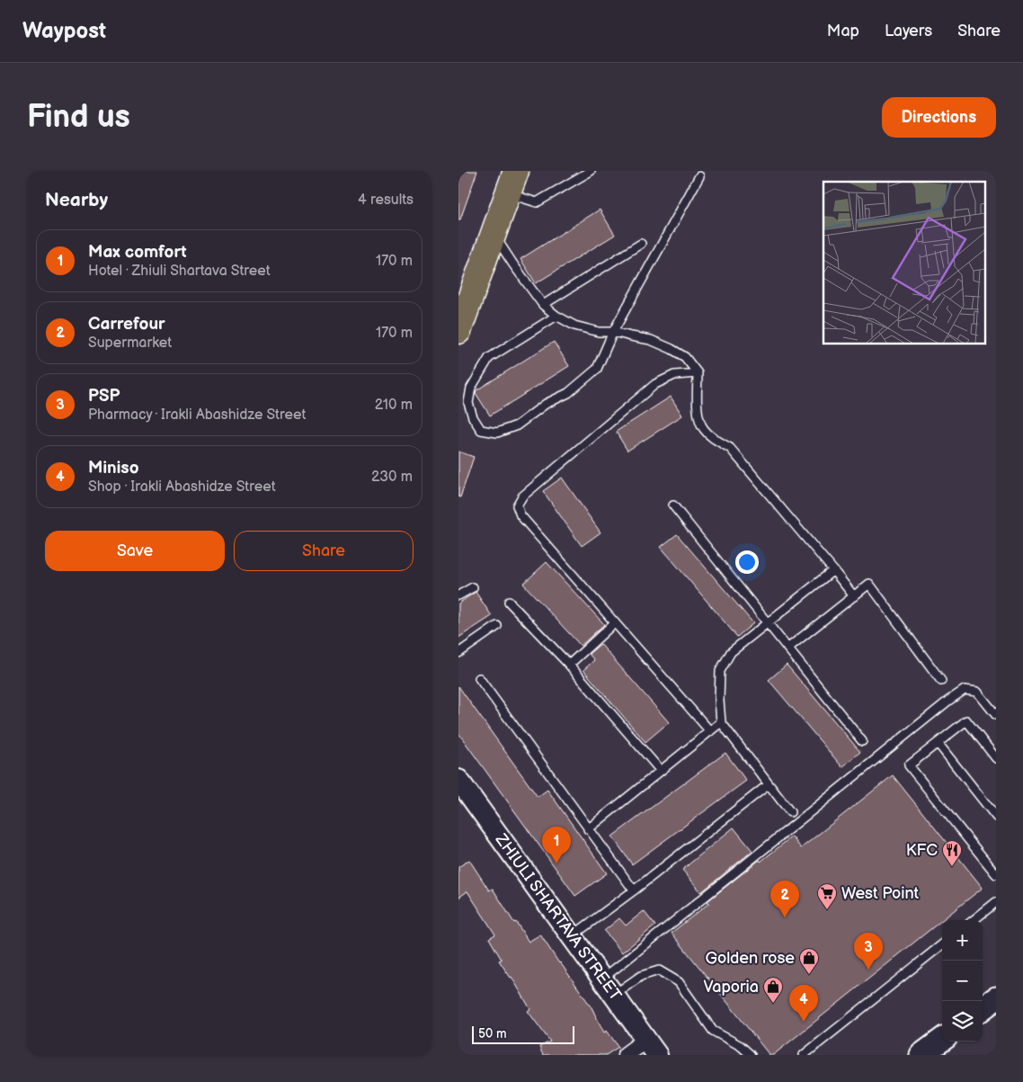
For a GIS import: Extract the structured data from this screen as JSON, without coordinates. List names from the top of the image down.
{
  "streets": {
    "street": ["ZHIULI SHARTAVA STREET"]
  },
  "places": {
    "restaurant": ["KFC"],
    "supermarket": ["West Point"],
    "shop": ["Golden rose", "Vaporia"]
  },
  "scale_bar": "50 m",
  "page": {
    "header": "Waypost",
    "nav": ["Map", "Layers", "Share"],
    "buttons": [
      "Directions",
      ["Save", "Share"]
    ],
    "title": "Find us",
    "heading": ["Nearby", "4 results"],
    "list": [
      {
        "mark": "1",
        "name": "Max comfort",
        "note": "Hotel · Zhiuli Shartava Street",
        "value": "170 m"
      },
      {
        "mark": "2",
        "name": "Carrefour",
        "note": "Supermarket",
        "value": "170 m"
      },
      {
        "mark": "3",
        "name": "PSP",
        "note": "Pharmacy · Irakli Abashidze Street",
        "value": "210 m"
      },
      {
        "mark": "4",
        "name": "Miniso",
        "note": "Shop · Irakli Abashidze Street",
        "value": "230 m"
      }
    ],
    "pins": [
      "1",
      "2",
      "3",
      "4"
    ],
    "map_buttons": ["+", "−"],
    "scale": "50 m"
  }
}
